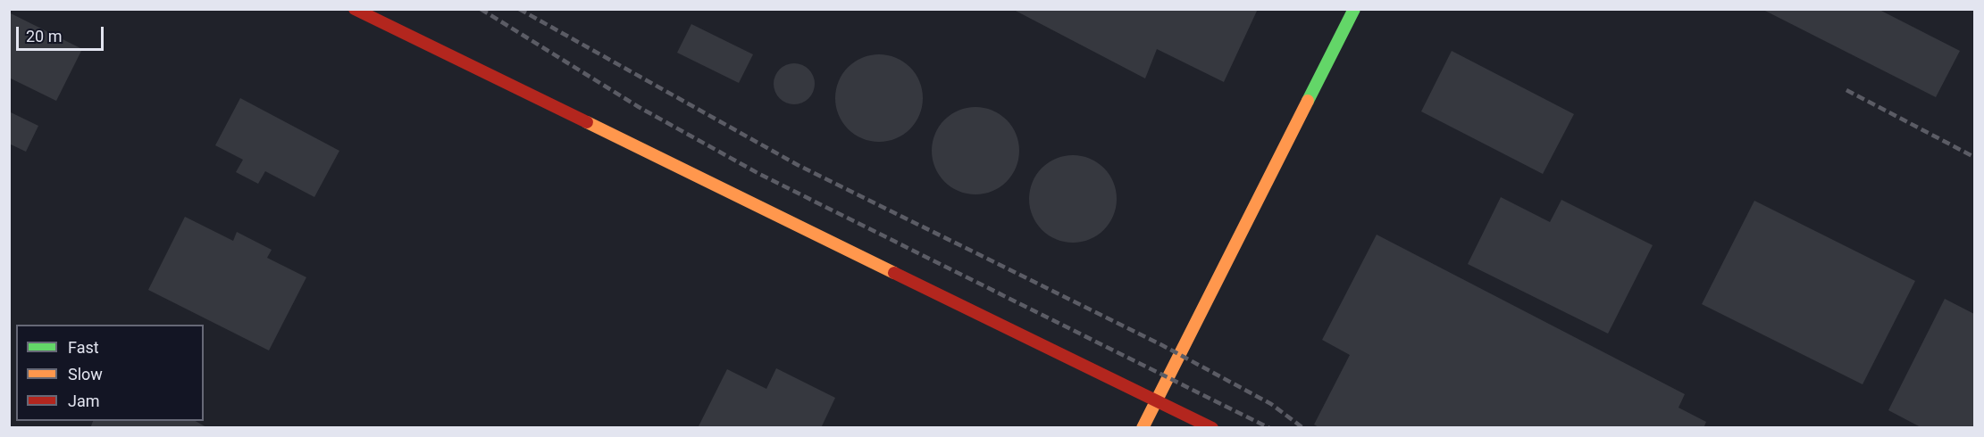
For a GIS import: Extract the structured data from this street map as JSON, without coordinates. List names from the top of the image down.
{
  "legend": ["Fast", "Slow", "Jam"],
  "scale_bar": "20 m"
}
